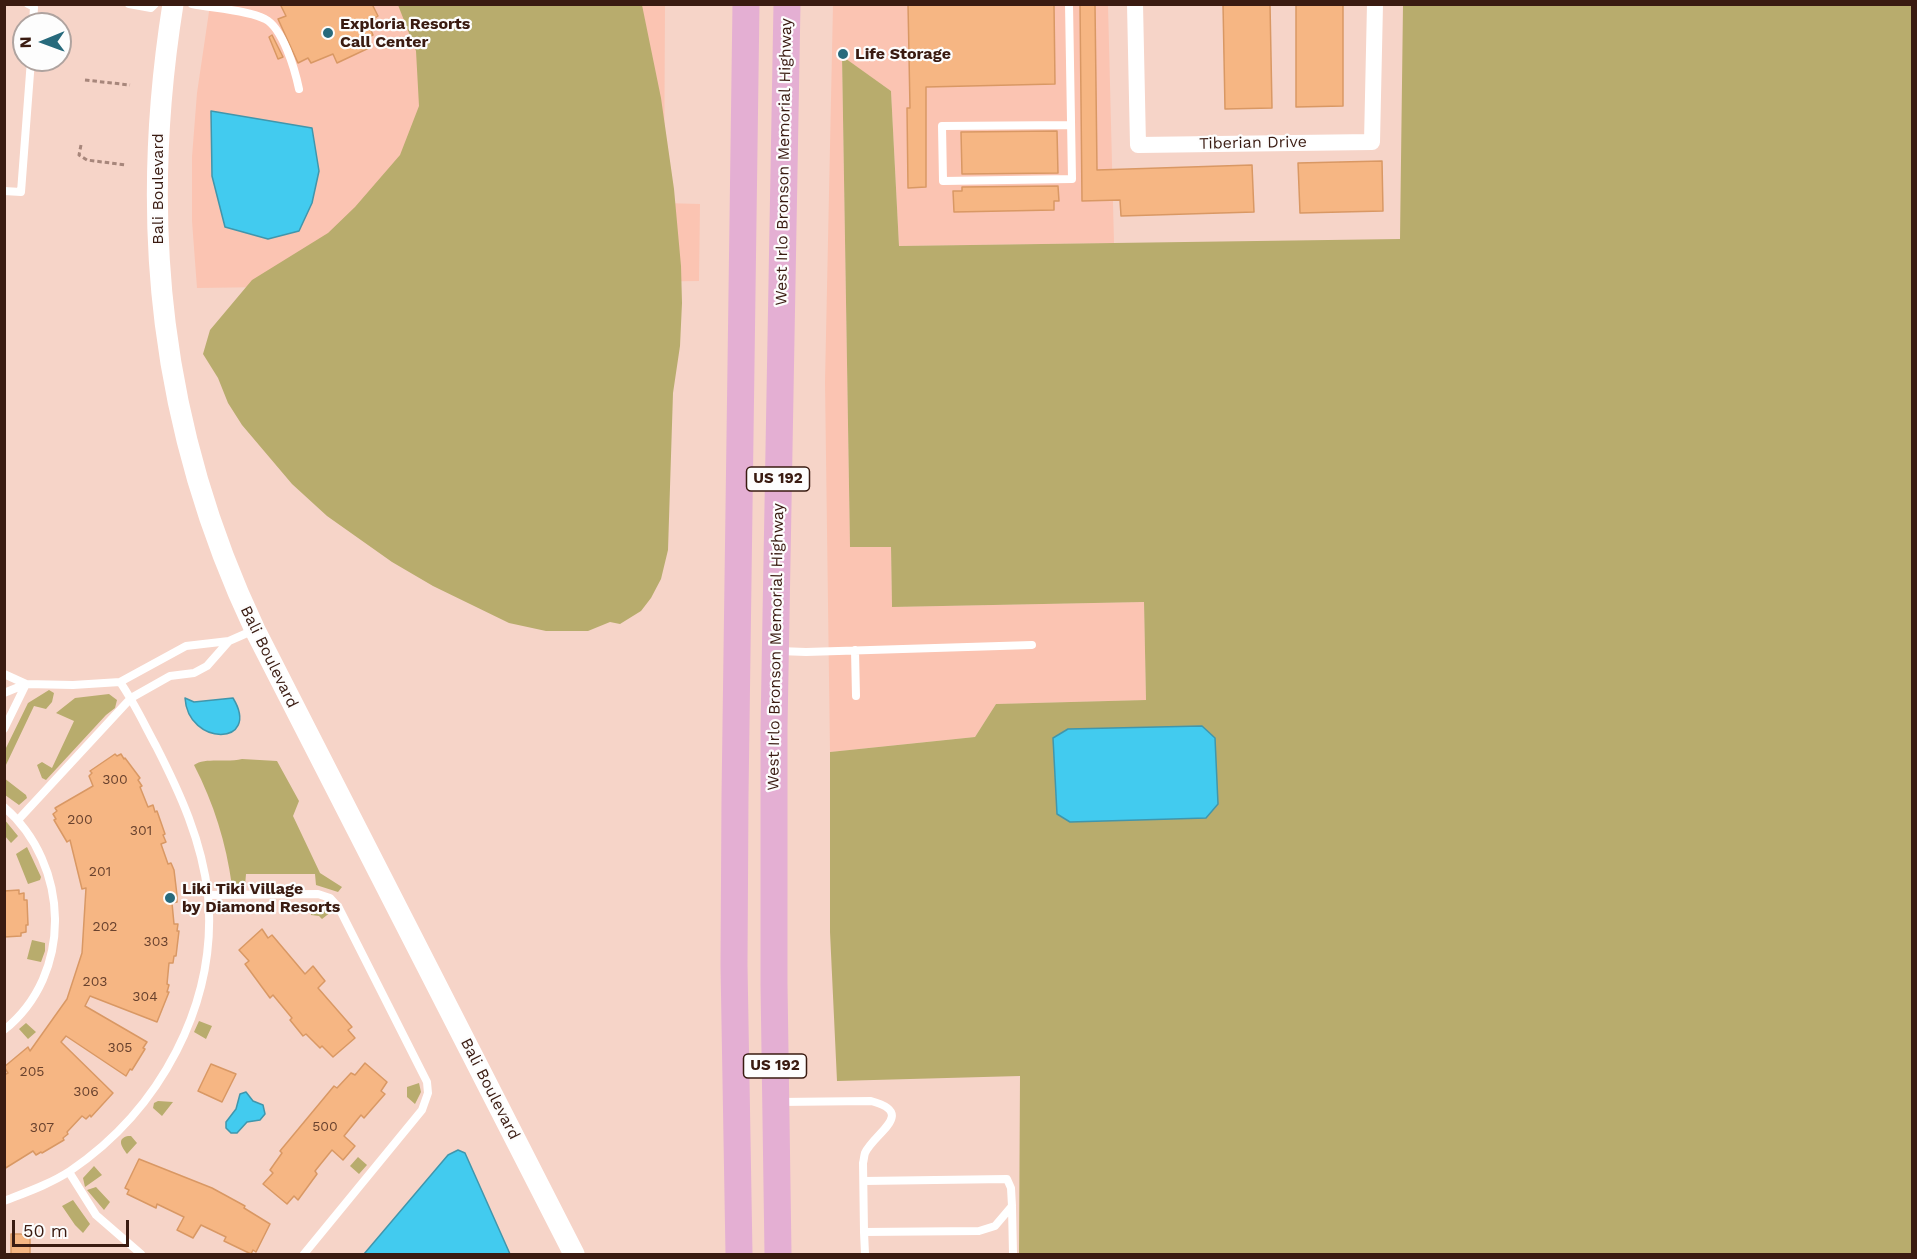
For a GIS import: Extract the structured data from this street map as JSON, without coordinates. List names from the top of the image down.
{
  "streets": {
    "highway": ["West Irlo Bronson Memorial Highway", "US 192"],
    "street": ["Tiberian Drive", "Bali Boulevard"]
  },
  "places": ["Exploria Resorts Call Center", "Life Storage", "Liki Tiki Village by Diamond Resorts"],
  "house_numbers": [
    "300",
    "200",
    "301",
    "201",
    "202",
    "303",
    "203",
    "304",
    "305",
    "205",
    "306",
    "500",
    "307"
  ],
  "scale_bar": "50 m",
  "north": "left"
}
